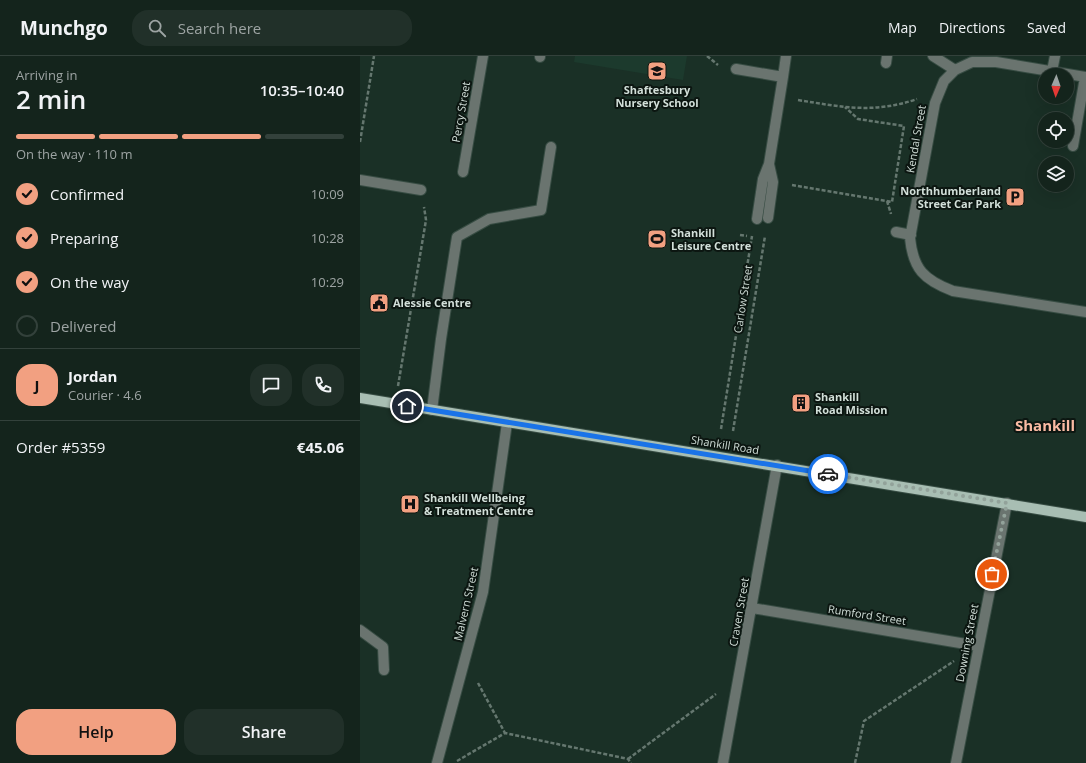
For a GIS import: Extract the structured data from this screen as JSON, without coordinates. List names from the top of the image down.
{
  "streets": {
    "main road": ["Shankill Road"],
    "street": [
      "Percy Street",
      "Kendal Street",
      "Malvern Street",
      "Craven Street",
      "Rumford Street",
      "Downing Street"
    ],
    "path": ["Carlow Street"]
  },
  "crossings": [
    ["Shankill Road", "Malvern Street"],
    ["Shankill Road", "Craven Street"],
    ["Shankill Road", "Downing Street"],
    ["Craven Street", "Rumford Street"],
    ["Rumford Street", "Downing Street"]
  ],
  "districts": ["Shankill"],
  "places": {
    "school or university": ["Shaftesbury Nursery School"],
    "parking": ["Northhumberland Street Car Park"],
    "sports": ["Shankill Leisure Centre"],
    "public building": ["Alessie Centre"],
    "building": ["Shankill Road Mission"],
    "hospital": ["Shankill Wellbeing & Treatment Centre"]
  },
  "north": "bottom",
  "page": {
    "header": "Munchgo",
    "search": "Search here",
    "nav": ["Map", "Directions", "Saved"],
    "heading": ["2 min", "Arriving in", "10:35–10:40"],
    "panel": [
      "Jordan",
      "Courier · 4.6",
      "Order #5359",
      "€45.06"
    ],
    "bar": "On the way · 110 m",
    "list": [
      ["Confirmed", "10:09"],
      ["Preparing", "10:28"],
      ["On the way", "10:29"],
      "Delivered"
    ],
    "round": "J",
    "buttons": ["Help", "Share"]
  }
}
